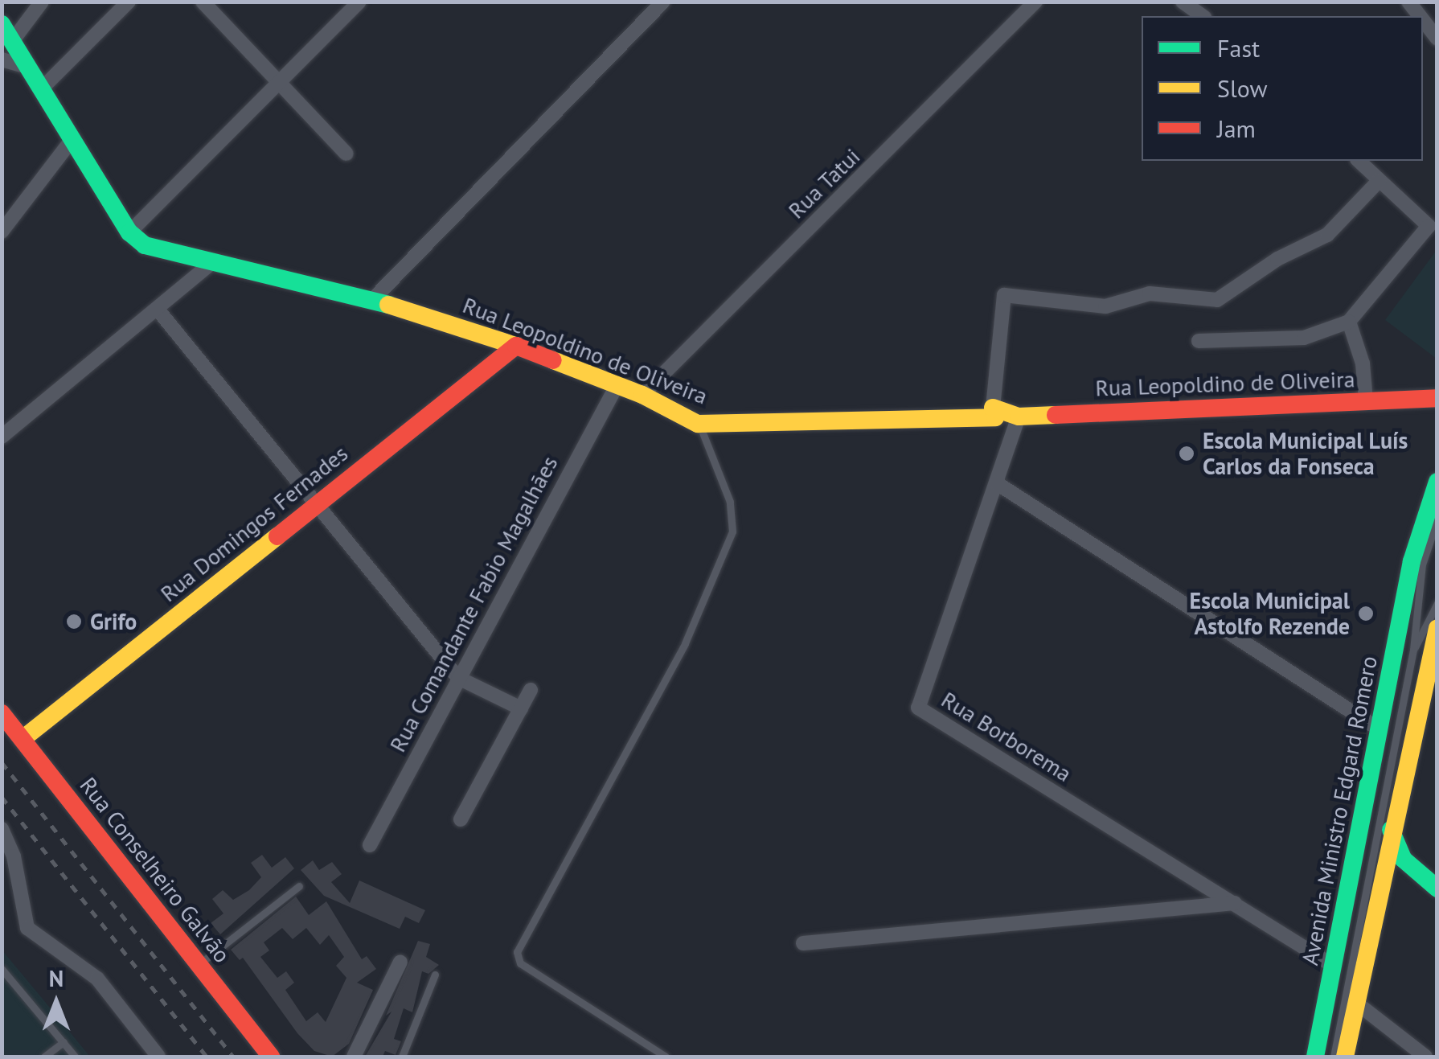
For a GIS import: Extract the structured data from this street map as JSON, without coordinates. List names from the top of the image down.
{
  "streets": {
    "main road": [
      "Rua Leopoldino de Oliveira",
      "Rua Domingos Fernades",
      "Avenida Ministro Edgard Romero",
      "Rua Conselheiro Galvão"
    ],
    "street": ["Rua Tatui", "Rua Comandante Fabio Magalhães", "Rua Borborema"]
  },
  "crossings": [
    ["Rua Tatui", "Rua Leopoldino de Oliveira"],
    ["Rua Leopoldino de Oliveira", "Rua Domingos Fernades"],
    ["Rua Leopoldino de Oliveira", "Rua Comandante Fabio Magalhães"],
    ["Rua Leopoldino de Oliveira", "Rua Borborema"],
    ["Rua Domingos Fernades", "Rua Conselheiro Galvão"],
    ["Rua Borborema", "Avenida Ministro Edgard Romero"]
  ],
  "places": ["Escola Municipal Luís Carlos da Fonseca", "Escola Municipal Astolfo Rezende", "Grifo"],
  "legend": ["Fast", "Slow", "Jam"],
  "north": "top"
}
